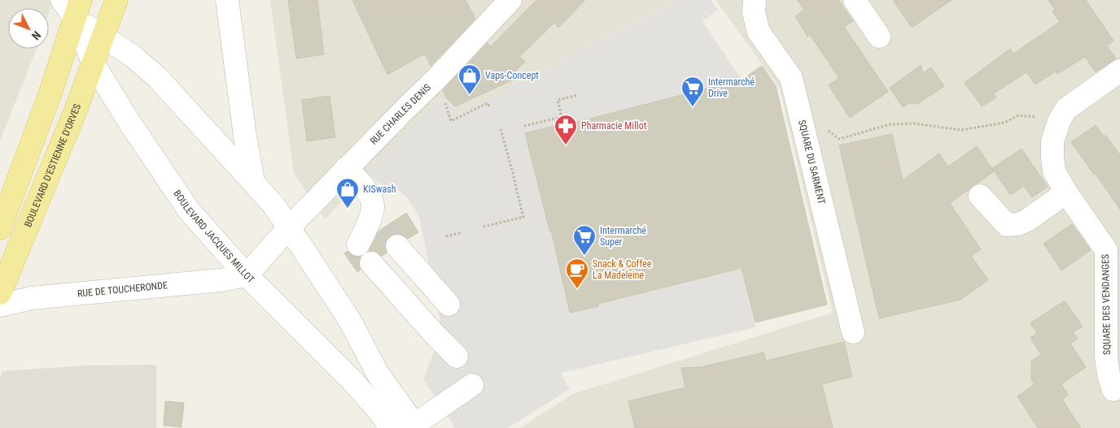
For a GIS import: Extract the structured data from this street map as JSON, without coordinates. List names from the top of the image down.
{
  "streets": {
    "main road": ["BOULEVARD D'ESTIENNE D'ORVES"],
    "street": [
      "RUE CHARLES DENIS",
      "SQUARE DU SARMENT",
      "BOULEVARD JACQUES MILLOT",
      "RUE DE TOUCHERONDE",
      "SQUARE DES VENDANGES"
    ]
  },
  "crossings": [
    ["RUE CHARLES DENIS", "BOULEVARD JACQUES MILLOT"],
    ["RUE CHARLES DENIS", "RUE DE TOUCHERONDE"],
    ["BOULEVARD D'ESTIENNE D'ORVES", "BOULEVARD JACQUES MILLOT"],
    ["BOULEVARD JACQUES MILLOT", "RUE DE TOUCHERONDE"]
  ],
  "places": {
    "shop": ["Vaps-Concept", "KISwash"],
    "supermarket": ["Intermarché Drive", "Intermarché Super"],
    "pharmacy": ["Pharmacie Millot"],
    "cafe": ["Snack & Coffee La Madeleine"]
  },
  "north": "bottom right"
}
